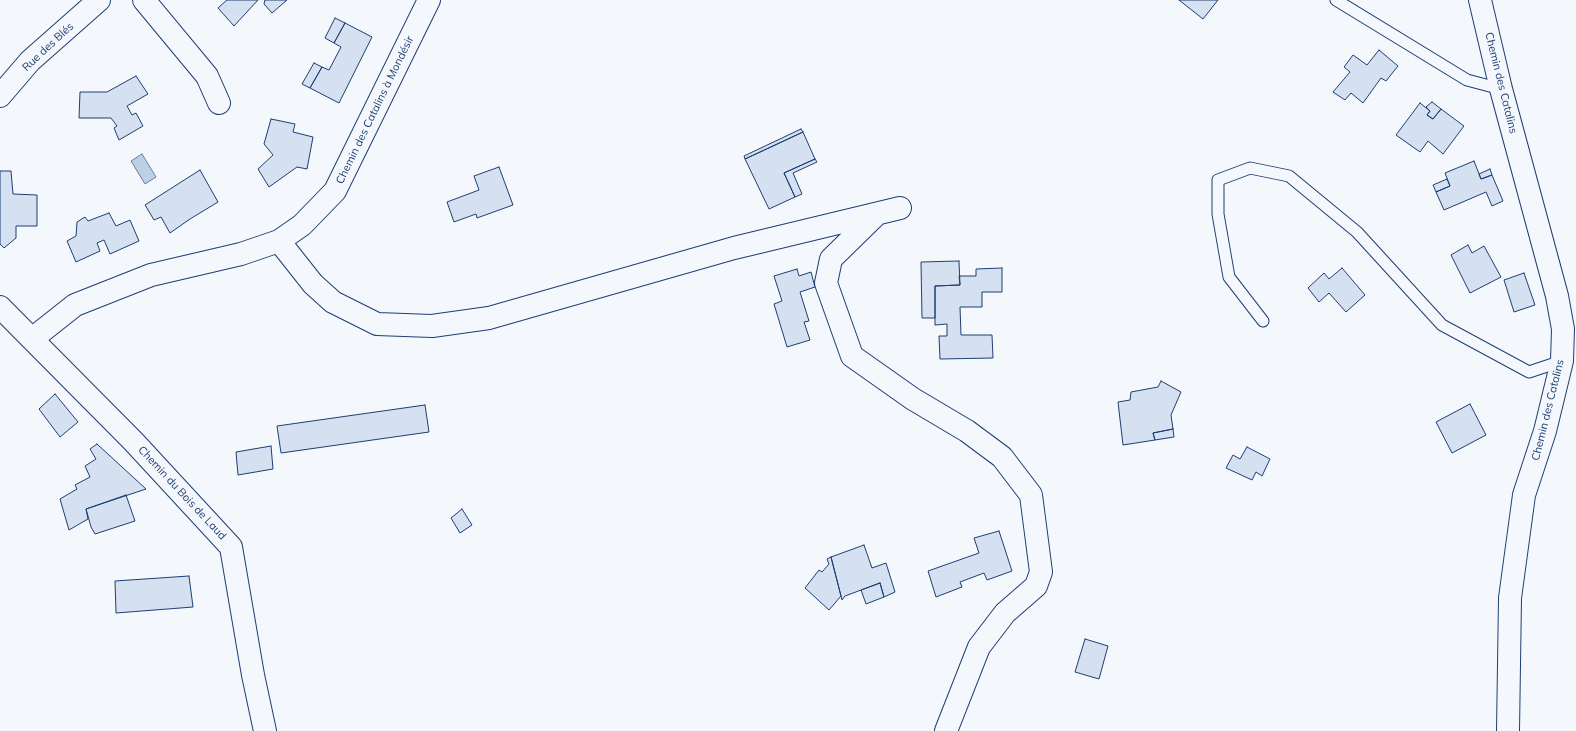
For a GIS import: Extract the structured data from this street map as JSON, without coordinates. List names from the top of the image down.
{
  "streets": {
    "street": [
      "Rue des Blés",
      "Chemin des Catalins",
      "Chemin des Catalins à Mondésir",
      "Chemin du Bois de Laud"
    ]
  },
  "crossings": [
    ["Chemin des Catalins à Mondésir", "Chemin du Bois de Laud"]
  ]
}
